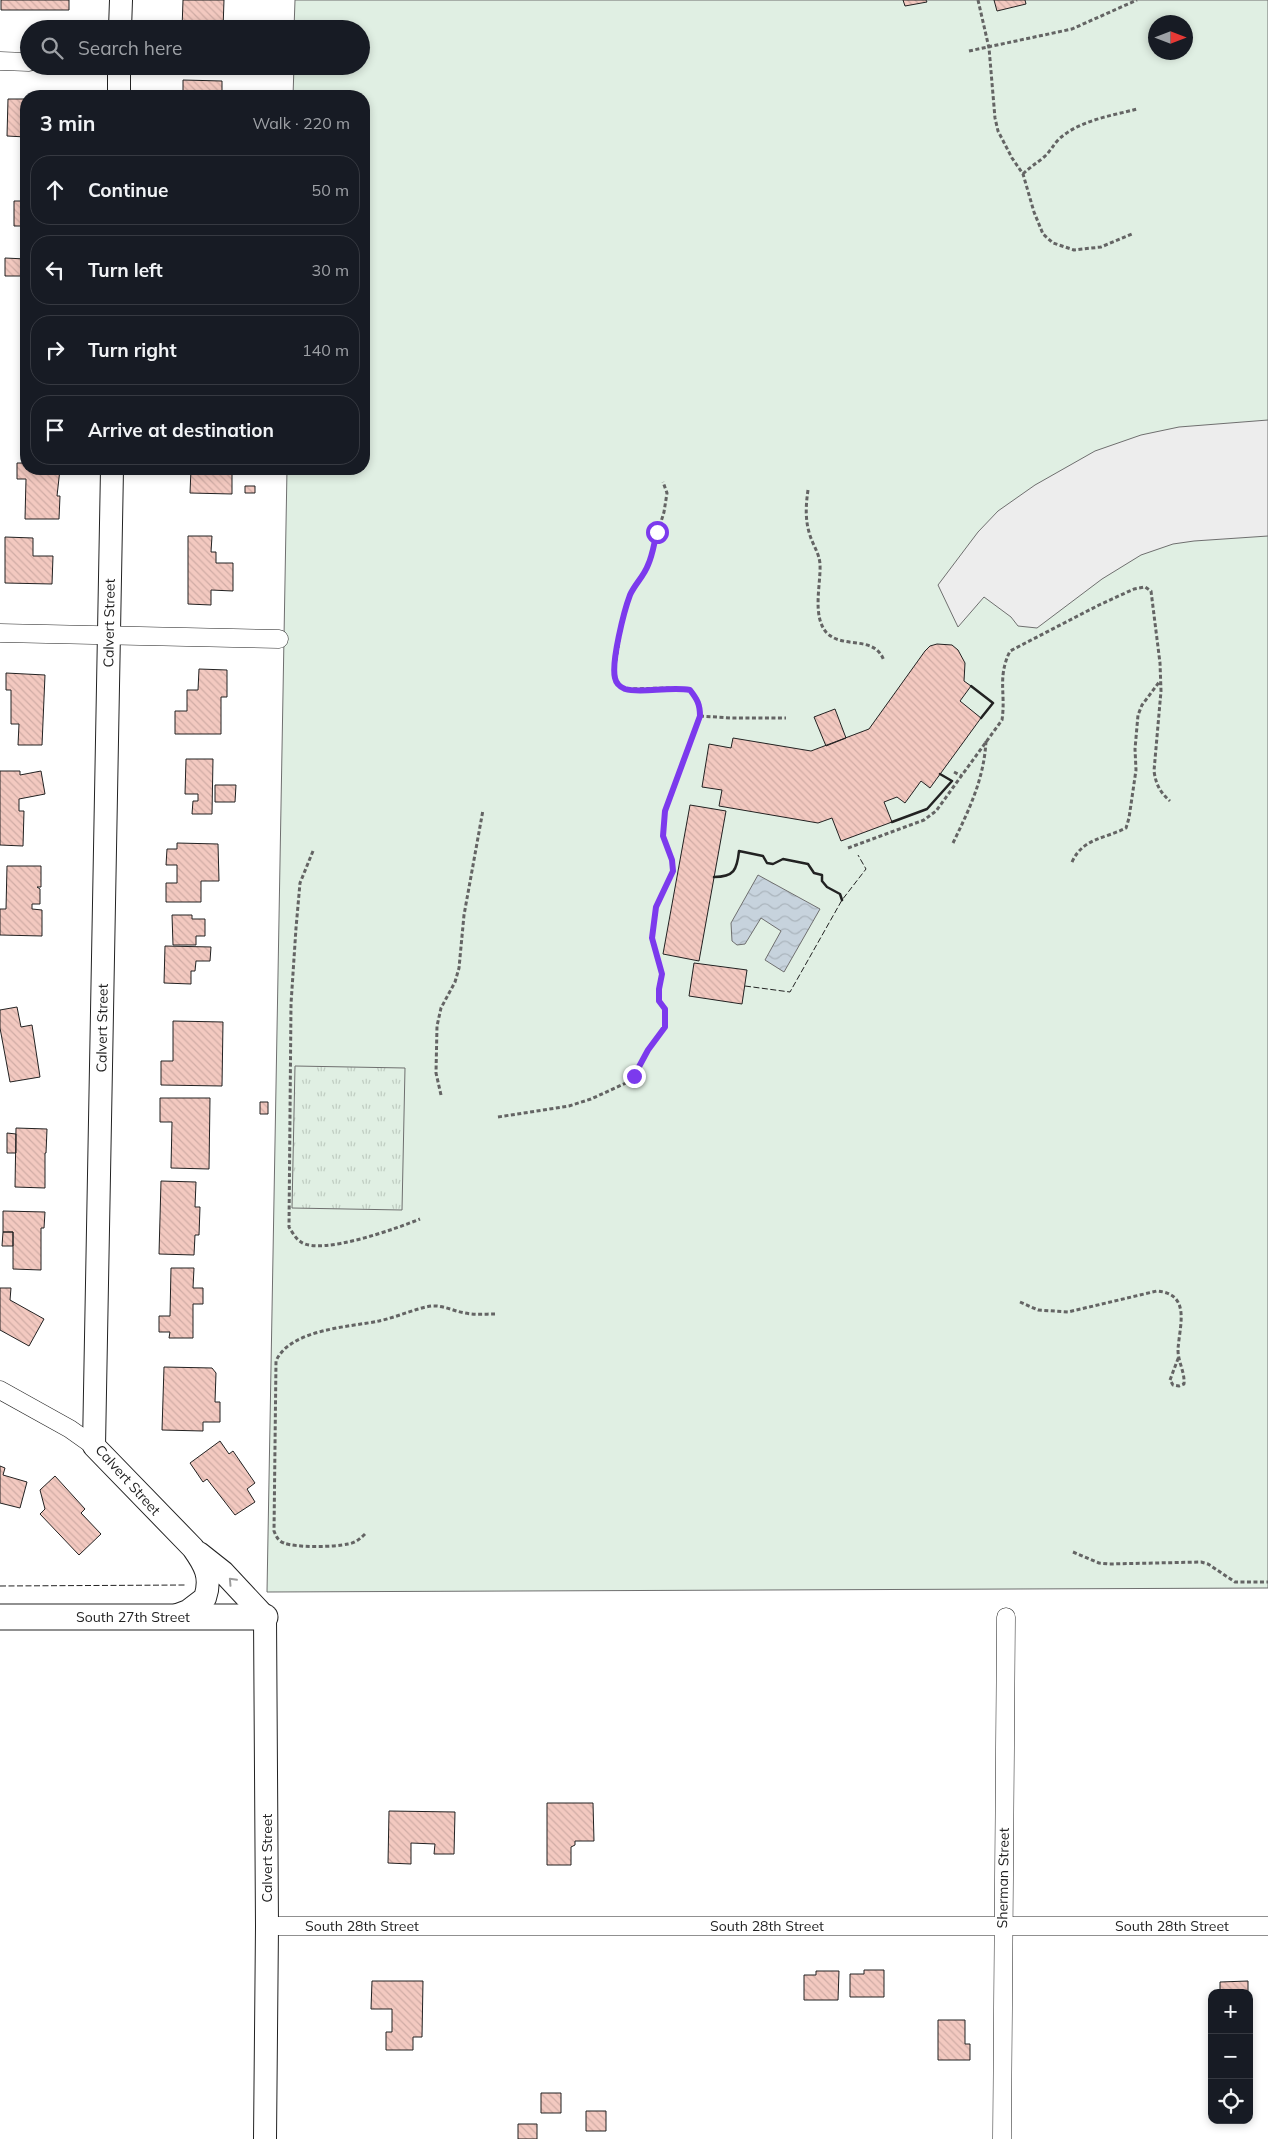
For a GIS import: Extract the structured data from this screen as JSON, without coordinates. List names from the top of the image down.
{
  "streets": {
    "main road": ["South 27th Street"],
    "street": ["Calvert Street", "Sherman Street", "South 28th Street"]
  },
  "crossings": [
    ["Calvert Street", "South 27th Street"],
    ["Calvert Street", "South 28th Street"],
    ["Sherman Street", "South 28th Street"]
  ],
  "north": "right",
  "page": {
    "search": "Search here",
    "heading": ["3 min", "Walk · 220 m"],
    "list": [
      ["Continue", "50 m"],
      ["Turn left", "30 m"],
      ["Turn right", "140 m"],
      "Arrive at destination"
    ],
    "map_buttons": ["+", "−"]
  }
}
